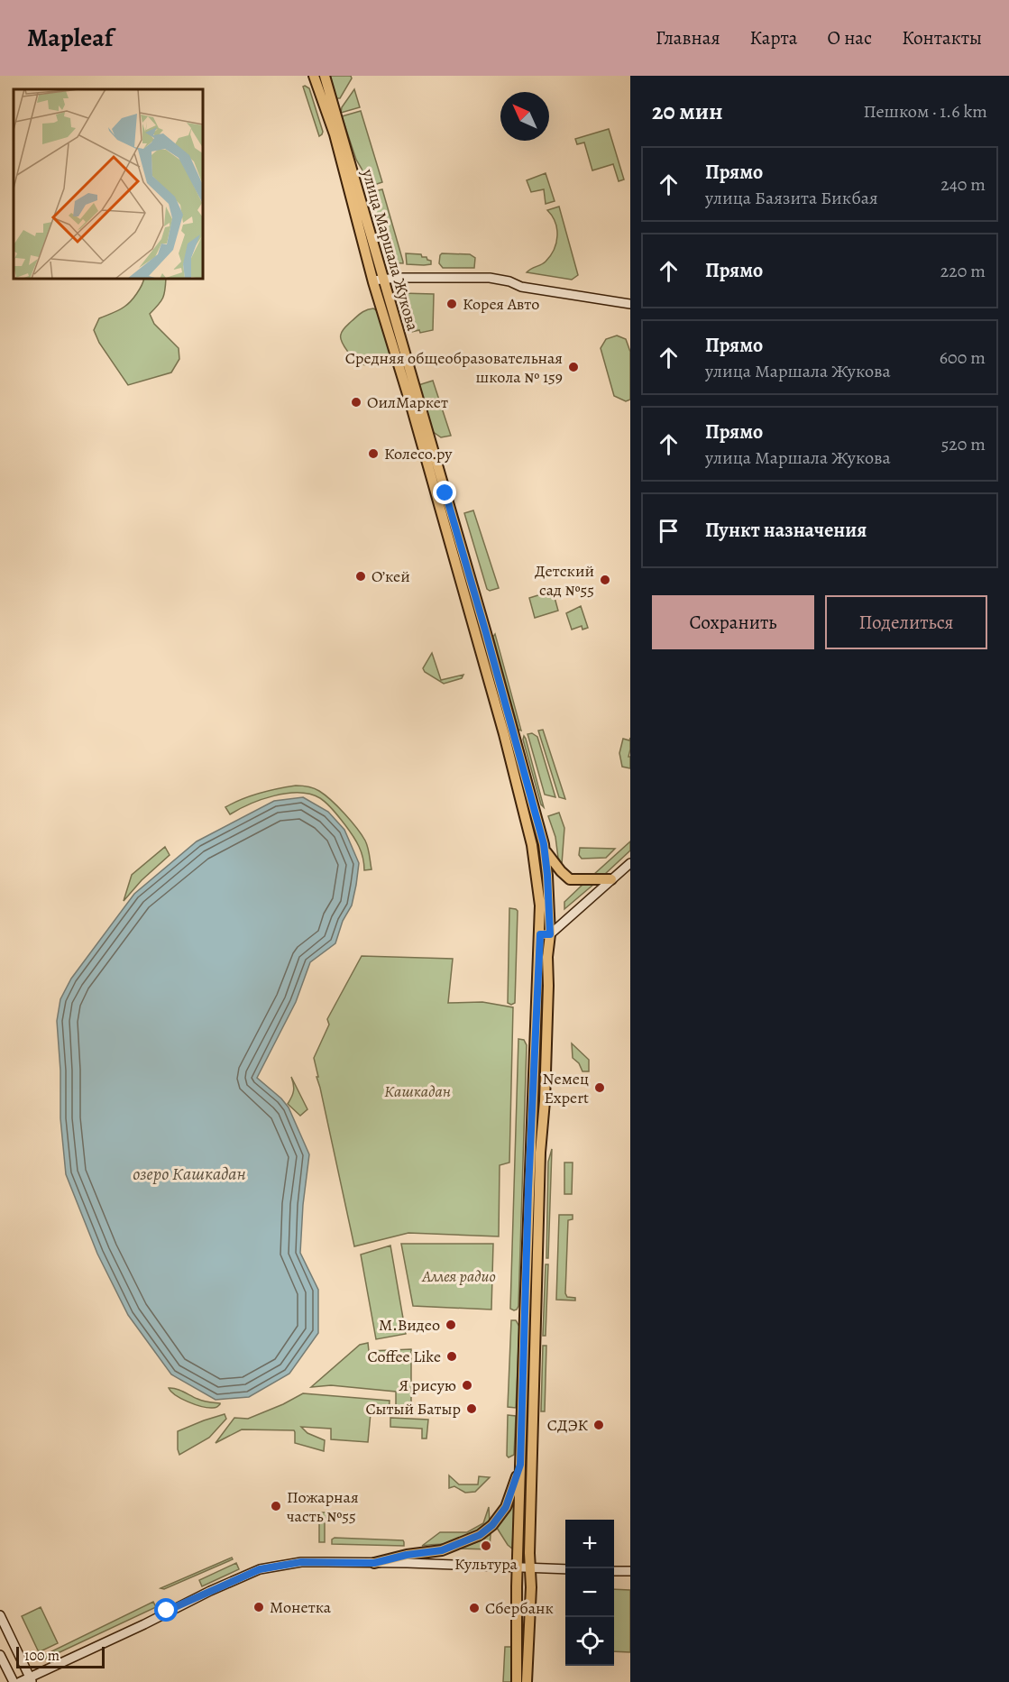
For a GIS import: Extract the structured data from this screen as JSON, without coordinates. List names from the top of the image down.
{
  "streets": {
    "main road": ["улица Маршала Жукова"]
  },
  "water": ["озеро Кашкадан"],
  "parks": ["Кашкадан", "Аллея радио"],
  "places": [
    "Корея Авто",
    "Средняя общеобразовательная школа № 159",
    "ОилМаркет",
    "Колесо.ру",
    "О’кей",
    "Детский сад №55",
    "Nемец Expert",
    "М.Видео",
    "Coffee Like",
    "Я рисую",
    "Сытый Батыр",
    "СДЭК",
    "Пожарная часть №55",
    "Культура",
    "Монетка",
    "Сбербанк"
  ],
  "scale_bar": "100 m",
  "north": "top left",
  "page": {
    "header": "Mapleaf",
    "nav": [
      "Главная",
      "Карта",
      "О нас",
      "Контакты"
    ],
    "heading": ["20 мин", "Пешком · 1.6 km"],
    "list": [
      ["Прямо", "улица Баязита Бикбая", "240 m"],
      ["Прямо", "220 m"],
      ["Прямо", "улица Маршала Жукова", "600 m"],
      ["Прямо", "улица Маршала Жукова", "520 m"],
      "Пункт назначения"
    ],
    "buttons": ["Сохранить", "Поделиться"],
    "map_buttons": ["+", "−"],
    "scale": "100 m"
  }
}
